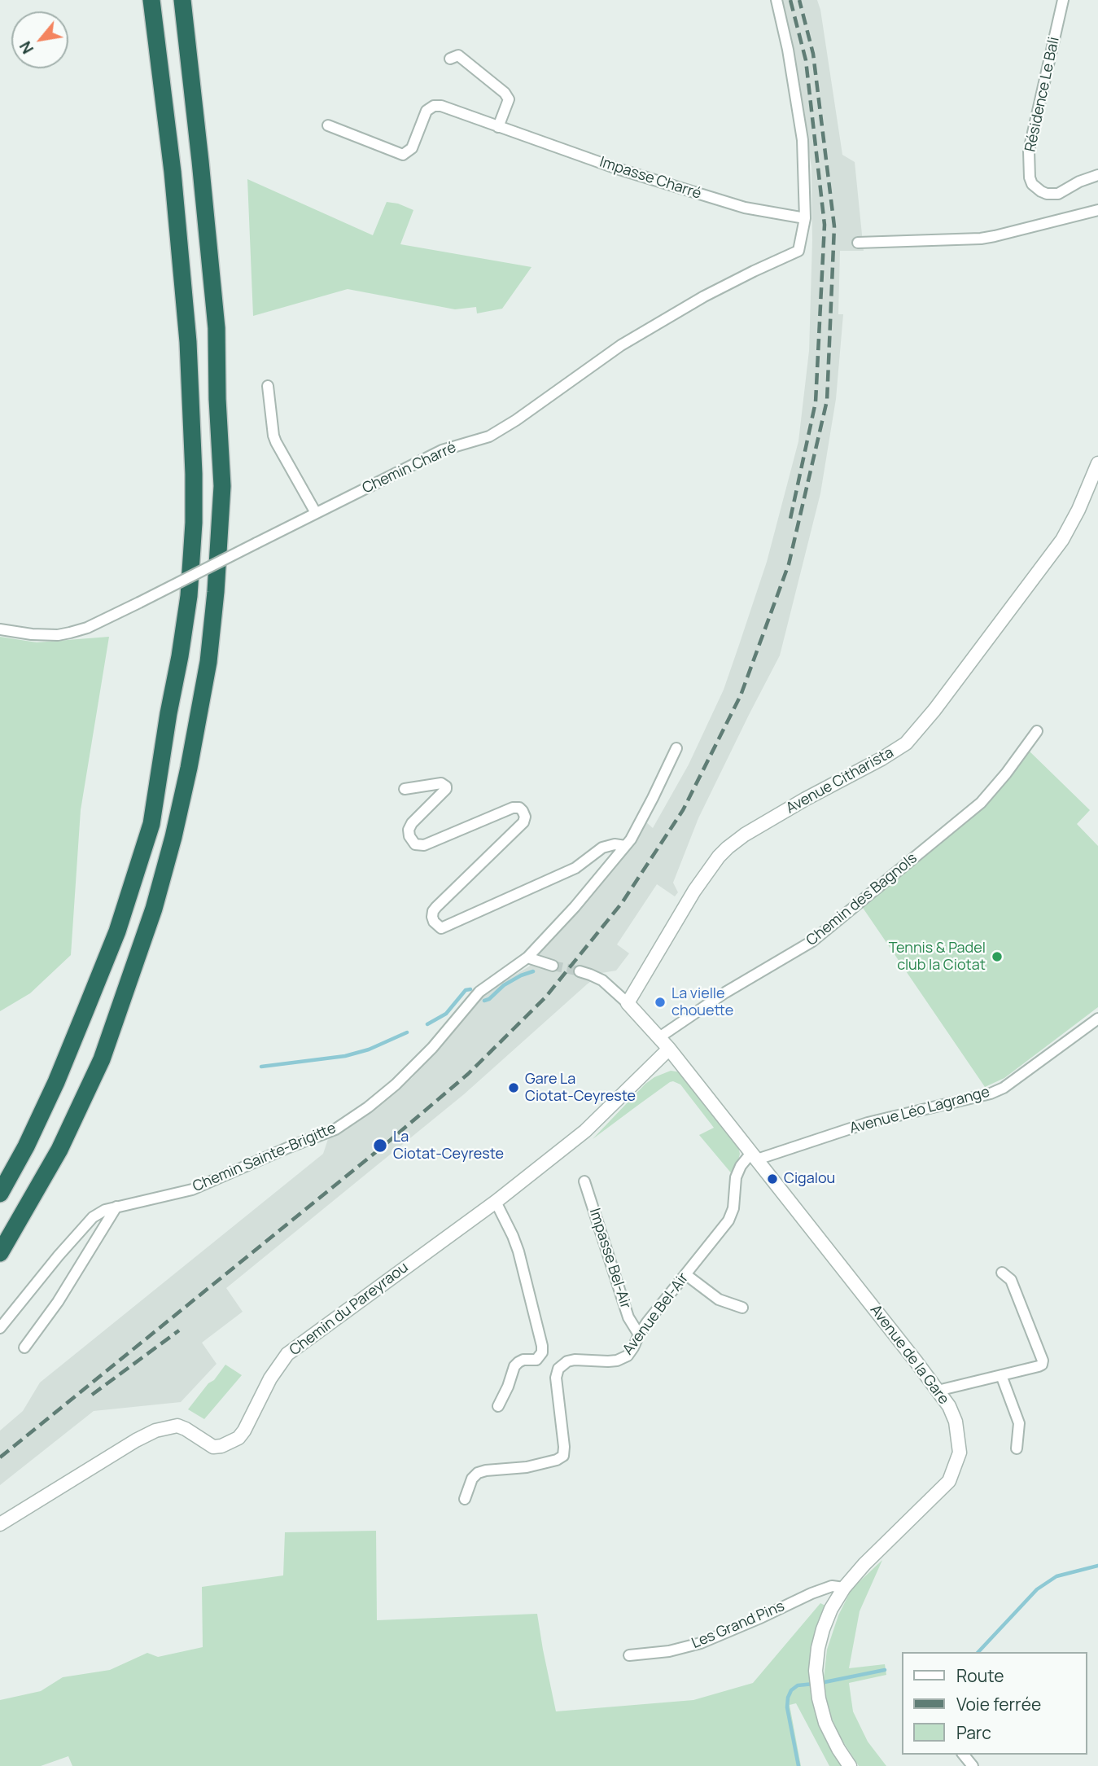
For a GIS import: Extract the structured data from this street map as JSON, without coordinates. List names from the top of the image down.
{
  "streets": {
    "street": [
      "Résidence Le Bali",
      "Impasse Charré",
      "Chemin Charré",
      "Avenue Citharista",
      "Chemin des Bagnols",
      "Avenue Léo Lagrange",
      "Chemin Sainte-Brigitte",
      "Impasse Bel-Air",
      "Chemin du Pareyraou",
      "Avenue Bel-Air",
      "Avenue de la Gare",
      "Les Grand Pins"
    ]
  },
  "crossings": [
    ["Impasse Charré", "Chemin Charré"],
    ["Avenue Citharista", "Avenue de la Gare"],
    ["Chemin des Bagnols", "Avenue de la Gare"],
    ["Avenue Léo Lagrange", "Avenue Bel-Air"],
    ["Avenue Léo Lagrange", "Avenue de la Gare"],
    ["Impasse Bel-Air", "Avenue Bel-Air"],
    ["Chemin du Pareyraou", "Avenue de la Gare"],
    ["Avenue Bel-Air", "Avenue de la Gare"],
    ["Avenue de la Gare", "Les Grand Pins"]
  ],
  "places": [
    "Tennis & Padel club la Ciotat",
    "La vielle chouette",
    "Gare La Ciotat-Ceyreste",
    "La Ciotat-Ceyreste",
    "Cigalou"
  ],
  "legend": ["Route", "Voie ferrée", "Parc"],
  "north": "bottom left"
}
